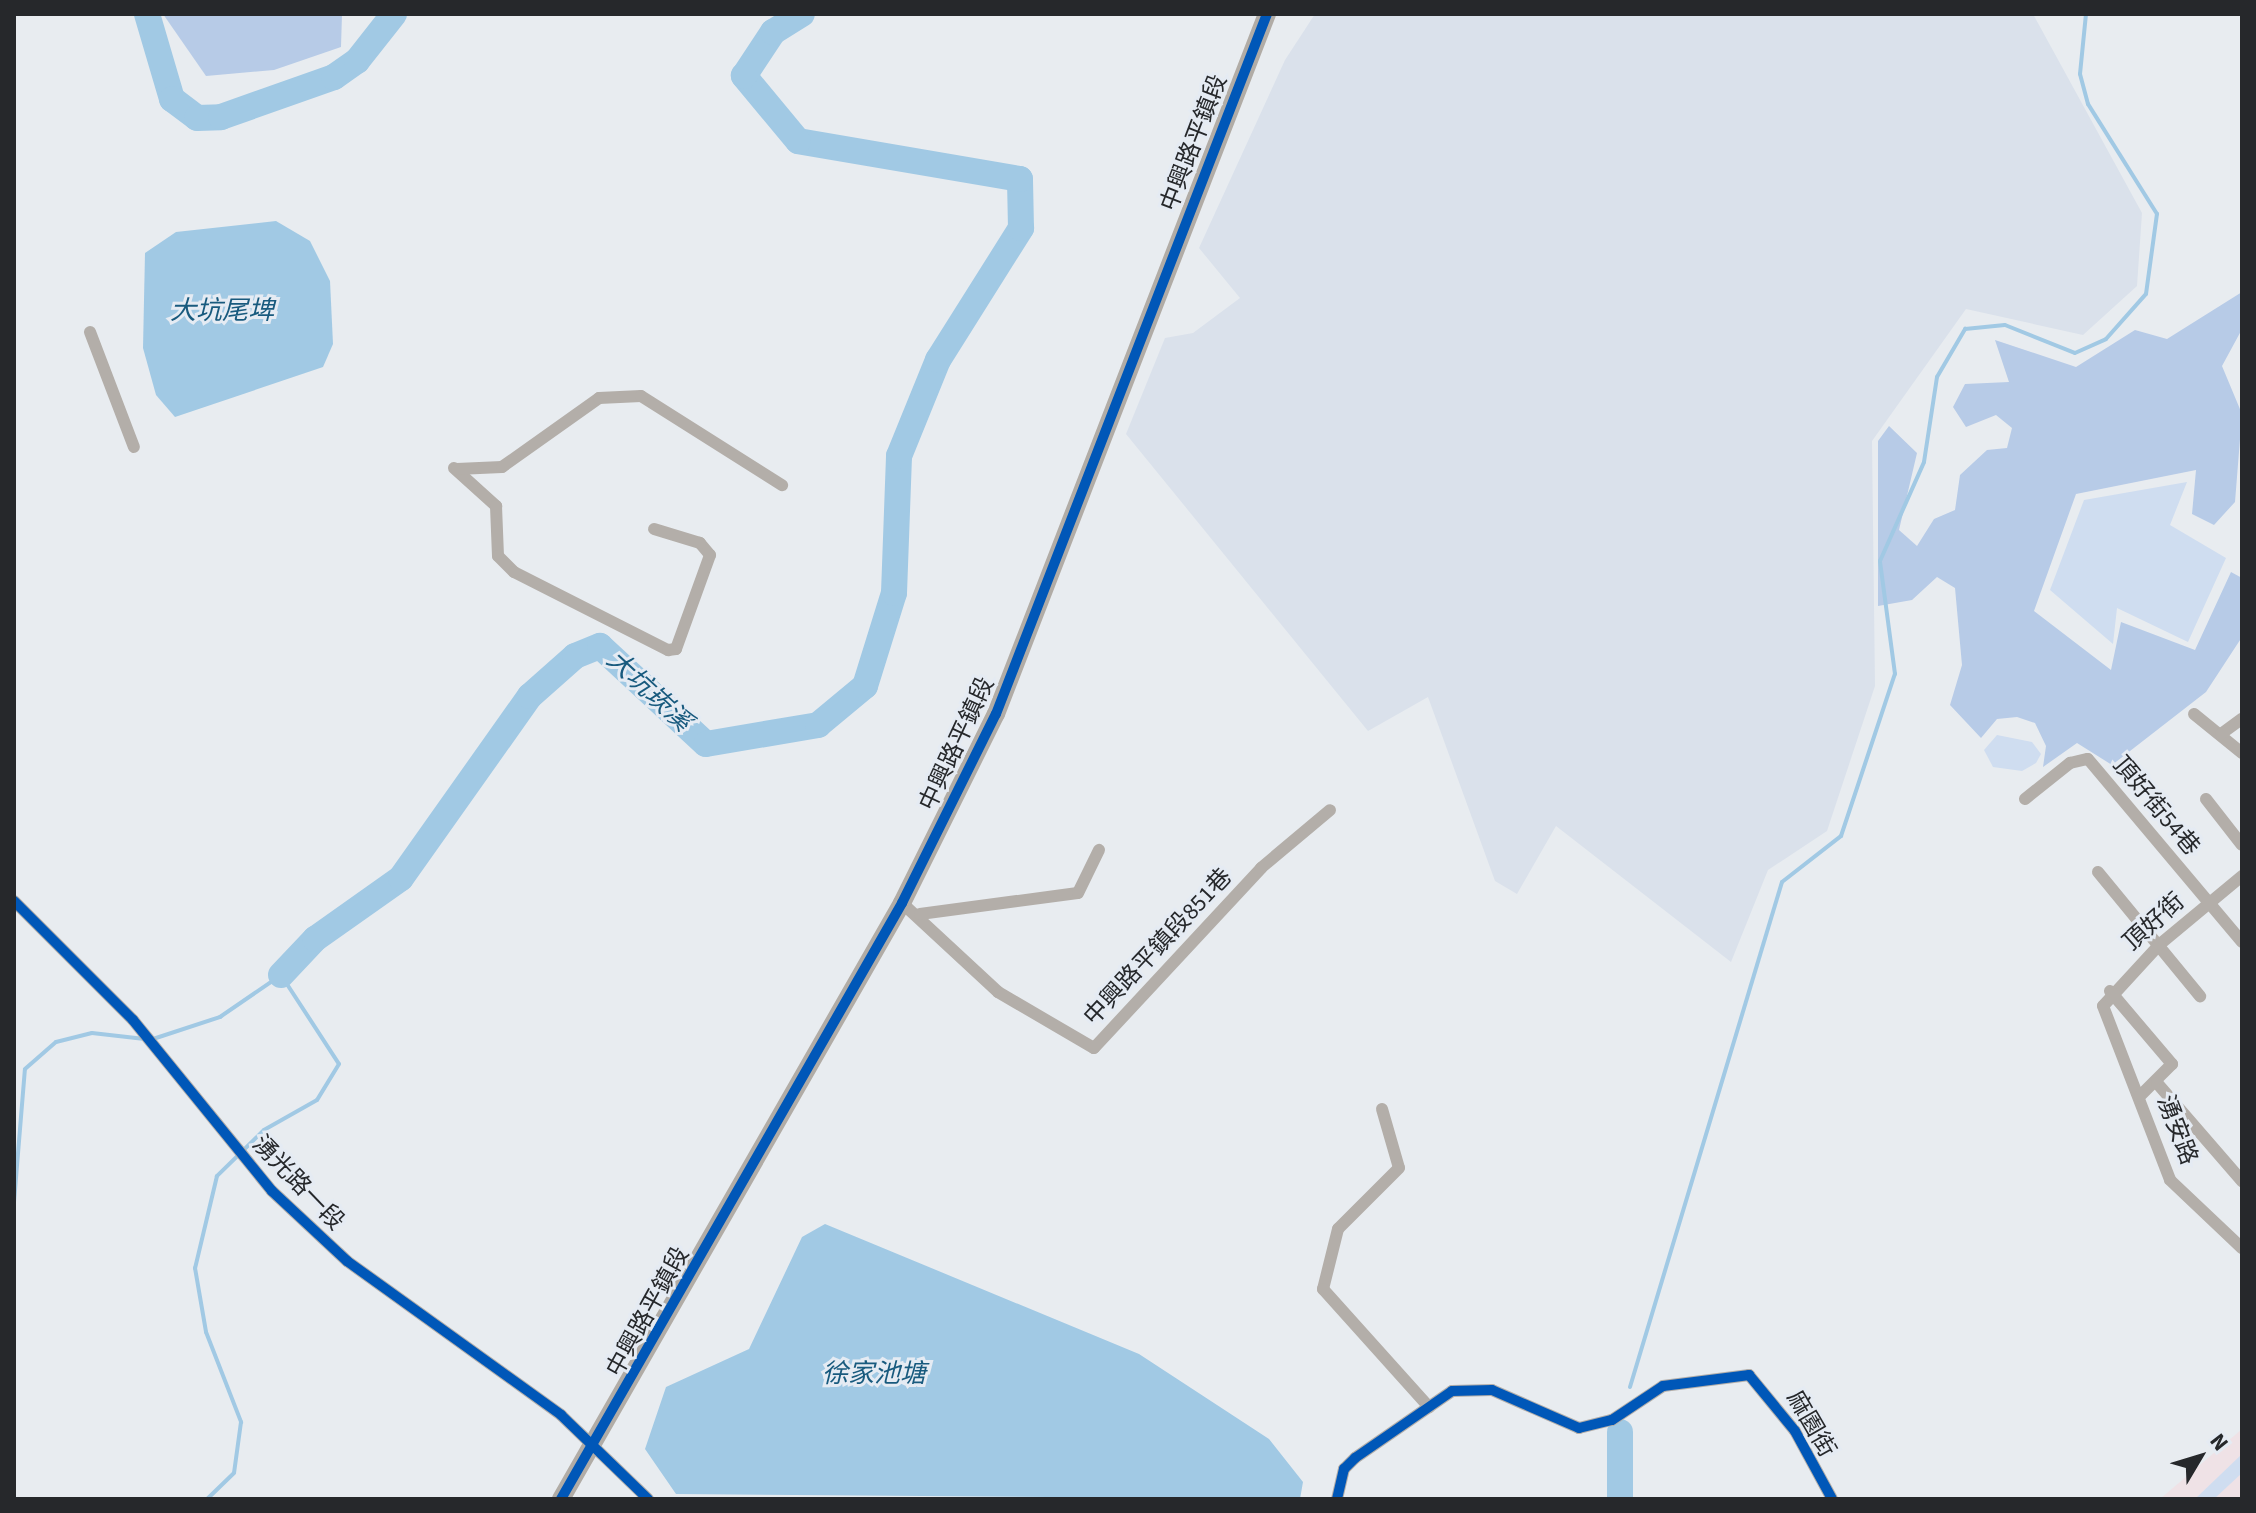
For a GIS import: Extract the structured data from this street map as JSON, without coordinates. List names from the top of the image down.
{
  "streets": {
    "street": [
      "中興路平鎮段",
      "頂好街54巷",
      "頂好街",
      "中興路平鎮段851巷",
      "湧安路",
      "湧光路一段",
      "麻園街"
    ]
  },
  "crossings": [
    ["中興路平鎮段", "中興路平鎮段851巷"],
    ["中興路平鎮段", "湧光路一段"],
    ["頂好街54巷", "頂好街"],
    ["頂好街", "湧安路"]
  ],
  "water": ["大坑尾埤", "大坑崁溪", "徐家池塘"],
  "north": "top right"
}
